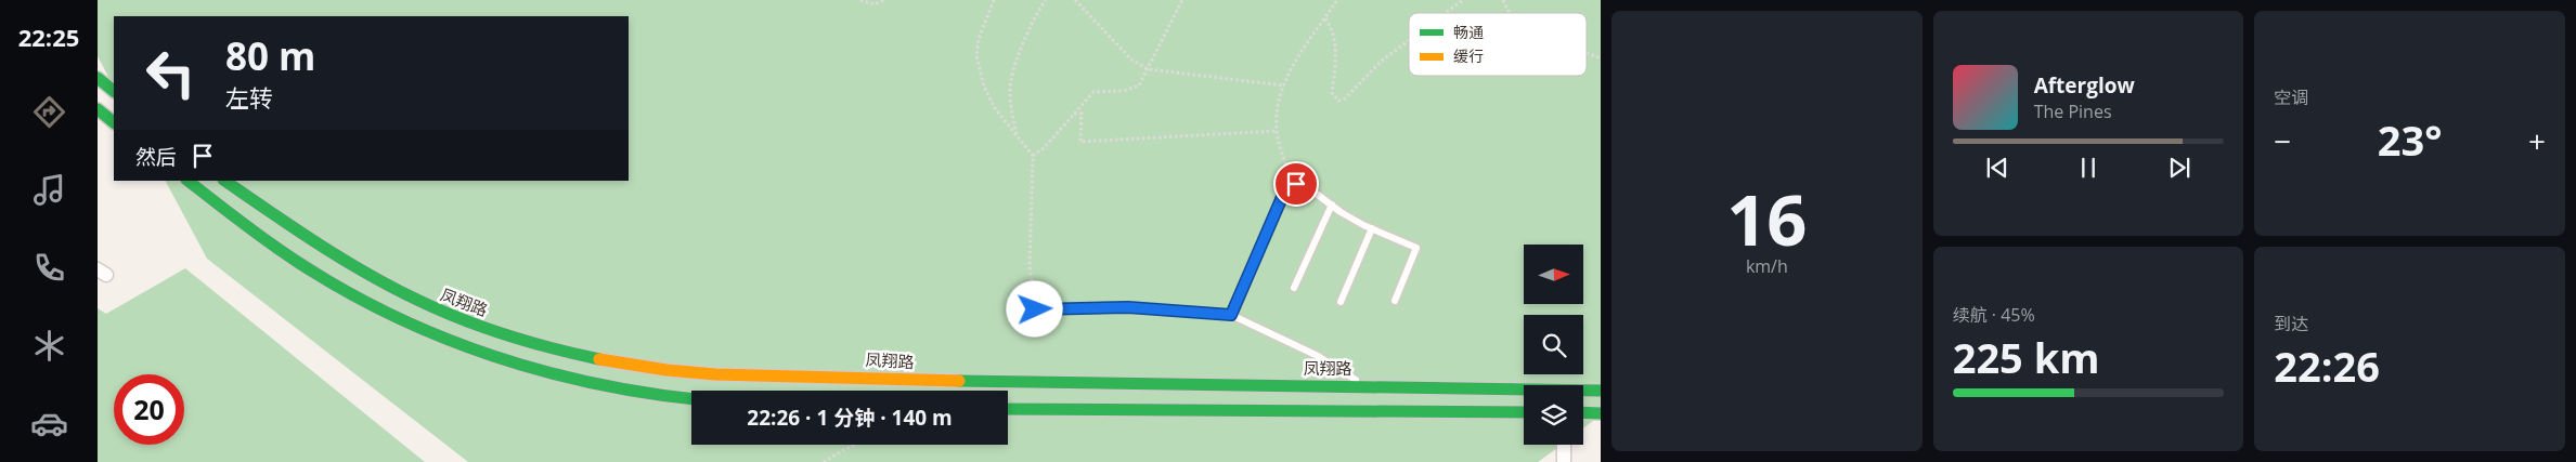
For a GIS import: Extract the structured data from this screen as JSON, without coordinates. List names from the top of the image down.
{
  "streets": {
    "main road": ["凤翔路"]
  },
  "legend": ["畅通", "缓行"],
  "north": "right",
  "page": {
    "tabs": "22:25",
    "tile": [
      ["16", "km/h"],
      "空调",
      ["续航 · 45%", "225 km"],
      ["到达", "22:26"]
    ],
    "turn": ["80 m", "左转"],
    "song": ["Afterglow", "The Pines"],
    "heat": ["−", "23°", "+"],
    "then": "然后",
    "limit": "20",
    "trip": "22:26 · 1 分钟 · 140 m"
  }
}
